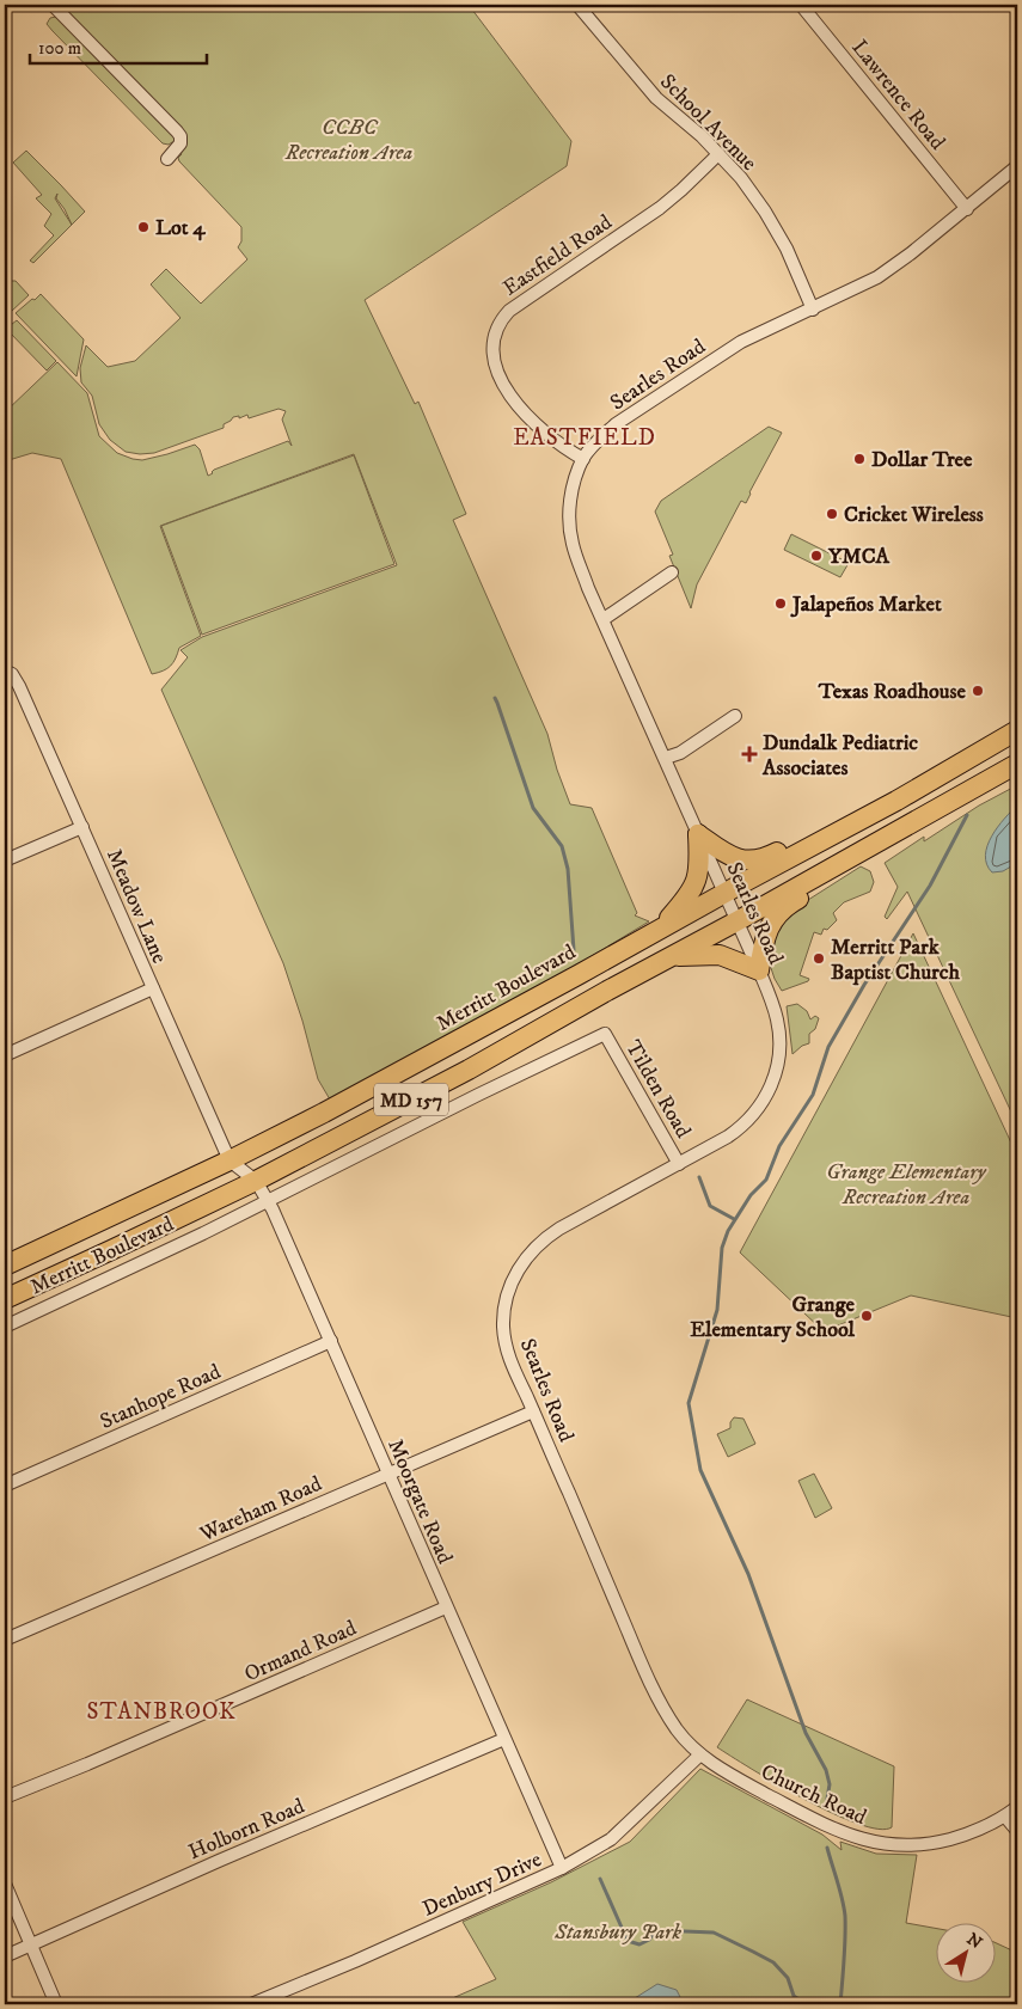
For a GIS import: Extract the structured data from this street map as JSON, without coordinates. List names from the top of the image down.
{
  "streets": {
    "main road": ["Merritt Boulevard", "MD 157"],
    "street": [
      "Lawrence Road",
      "School Avenue",
      "Eastfield Road",
      "Searles Road",
      "Meadow Lane",
      "Tilden Road",
      "Stanhope Road",
      "Moorgate Road",
      "Wareham Road",
      "Ormand Road",
      "Church Road",
      "Holborn Road",
      "Denbury Drive"
    ]
  },
  "crossings": [
    ["Lawrence Road", "Searles Road"],
    ["School Avenue", "Eastfield Road"],
    ["School Avenue", "Searles Road"],
    ["Eastfield Road", "Searles Road"],
    ["Searles Road", "Merritt Boulevard"],
    ["Searles Road", "Tilden Road"],
    ["Searles Road", "Wareham Road"],
    ["Searles Road", "Church Road"],
    ["Searles Road", "Denbury Drive"],
    ["Meadow Lane", "Merritt Boulevard"],
    ["Meadow Lane", "Moorgate Road"],
    ["Merritt Boulevard", "Tilden Road"],
    ["Merritt Boulevard", "Moorgate Road"],
    ["Stanhope Road", "Moorgate Road"],
    ["Moorgate Road", "Wareham Road"],
    ["Moorgate Road", "Ormand Road"],
    ["Moorgate Road", "Holborn Road"],
    ["Moorgate Road", "Denbury Drive"],
    ["Church Road", "Denbury Drive"]
  ],
  "districts": ["EASTFIELD", "STANBROOK"],
  "parks": ["CCBC Recreation Area", "Grange Elementary Recreation Area", "Stansbury Park"],
  "places": {
    "other": [
      "Lot 4",
      "Dollar Tree",
      "Cricket Wireless",
      "YMCA",
      "Jalapeños Market",
      "Texas Roadhouse",
      "Merritt Park Baptist Church",
      "Grange Elementary School"
    ],
    "health": ["Dundalk Pediatric Associates"]
  },
  "scale_bar": "100 m",
  "north": "top right"
}
